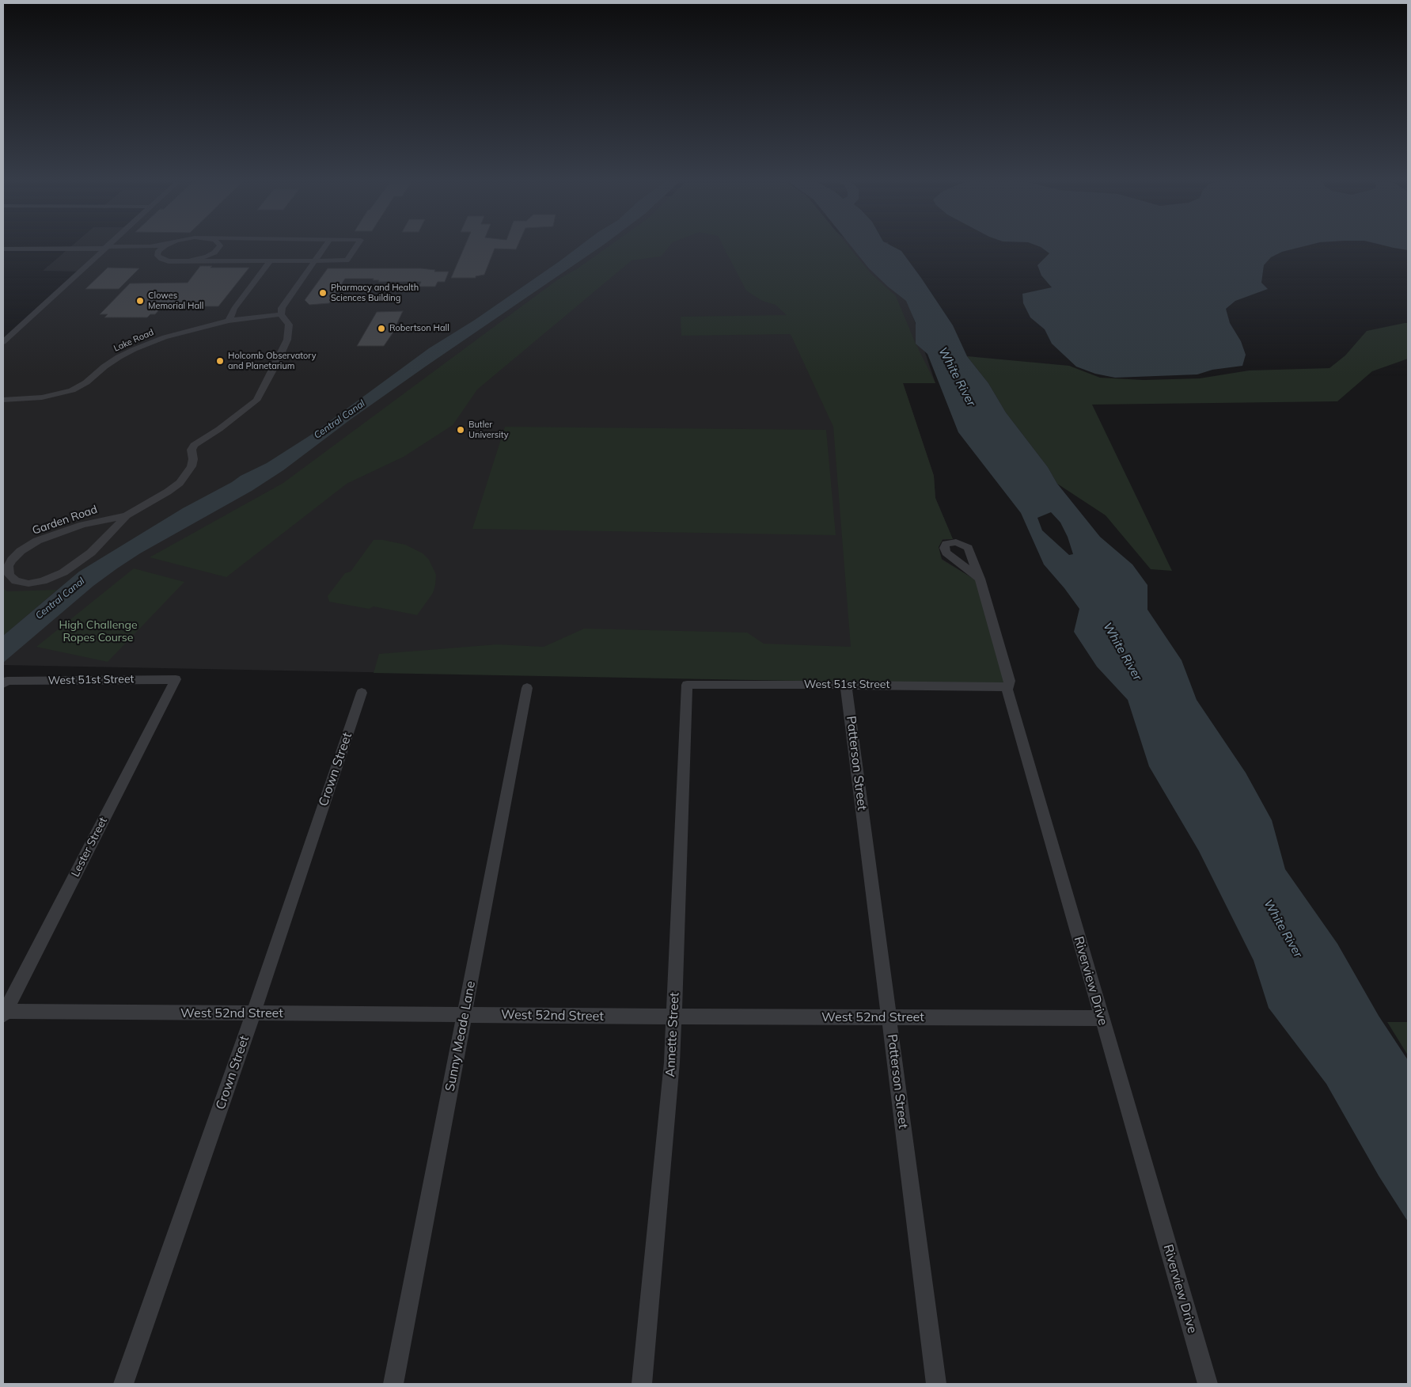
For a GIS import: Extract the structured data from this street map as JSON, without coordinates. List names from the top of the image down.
{
  "streets": {
    "street": [
      "Lake Road",
      "Garden Road",
      "West 51st Street",
      "Patterson Street",
      "Crown Street",
      "Lester Street",
      "Riverview Drive",
      "West 52nd Street",
      "Annette Street",
      "Sunny Meade Lane"
    ]
  },
  "crossings": [
    ["Lake Road", "Garden Road"],
    ["West 51st Street", "Patterson Street"],
    ["West 51st Street", "Lester Street"],
    ["West 51st Street", "Riverview Drive"],
    ["West 51st Street", "Annette Street"],
    ["Patterson Street", "West 52nd Street"],
    ["Crown Street", "West 52nd Street"],
    ["Lester Street", "West 52nd Street"],
    ["Riverview Drive", "West 52nd Street"],
    ["West 52nd Street", "Annette Street"],
    ["West 52nd Street", "Sunny Meade Lane"]
  ],
  "water": ["White River", "Central Canal"],
  "parks": ["High Challenge Ropes Course"],
  "places": [
    "Pharmacy and Health Sciences Building",
    "Clowes Memorial Hall",
    "Robertson Hall",
    "Holcomb Observatory and Planetarium",
    "Butler University"
  ]
}
